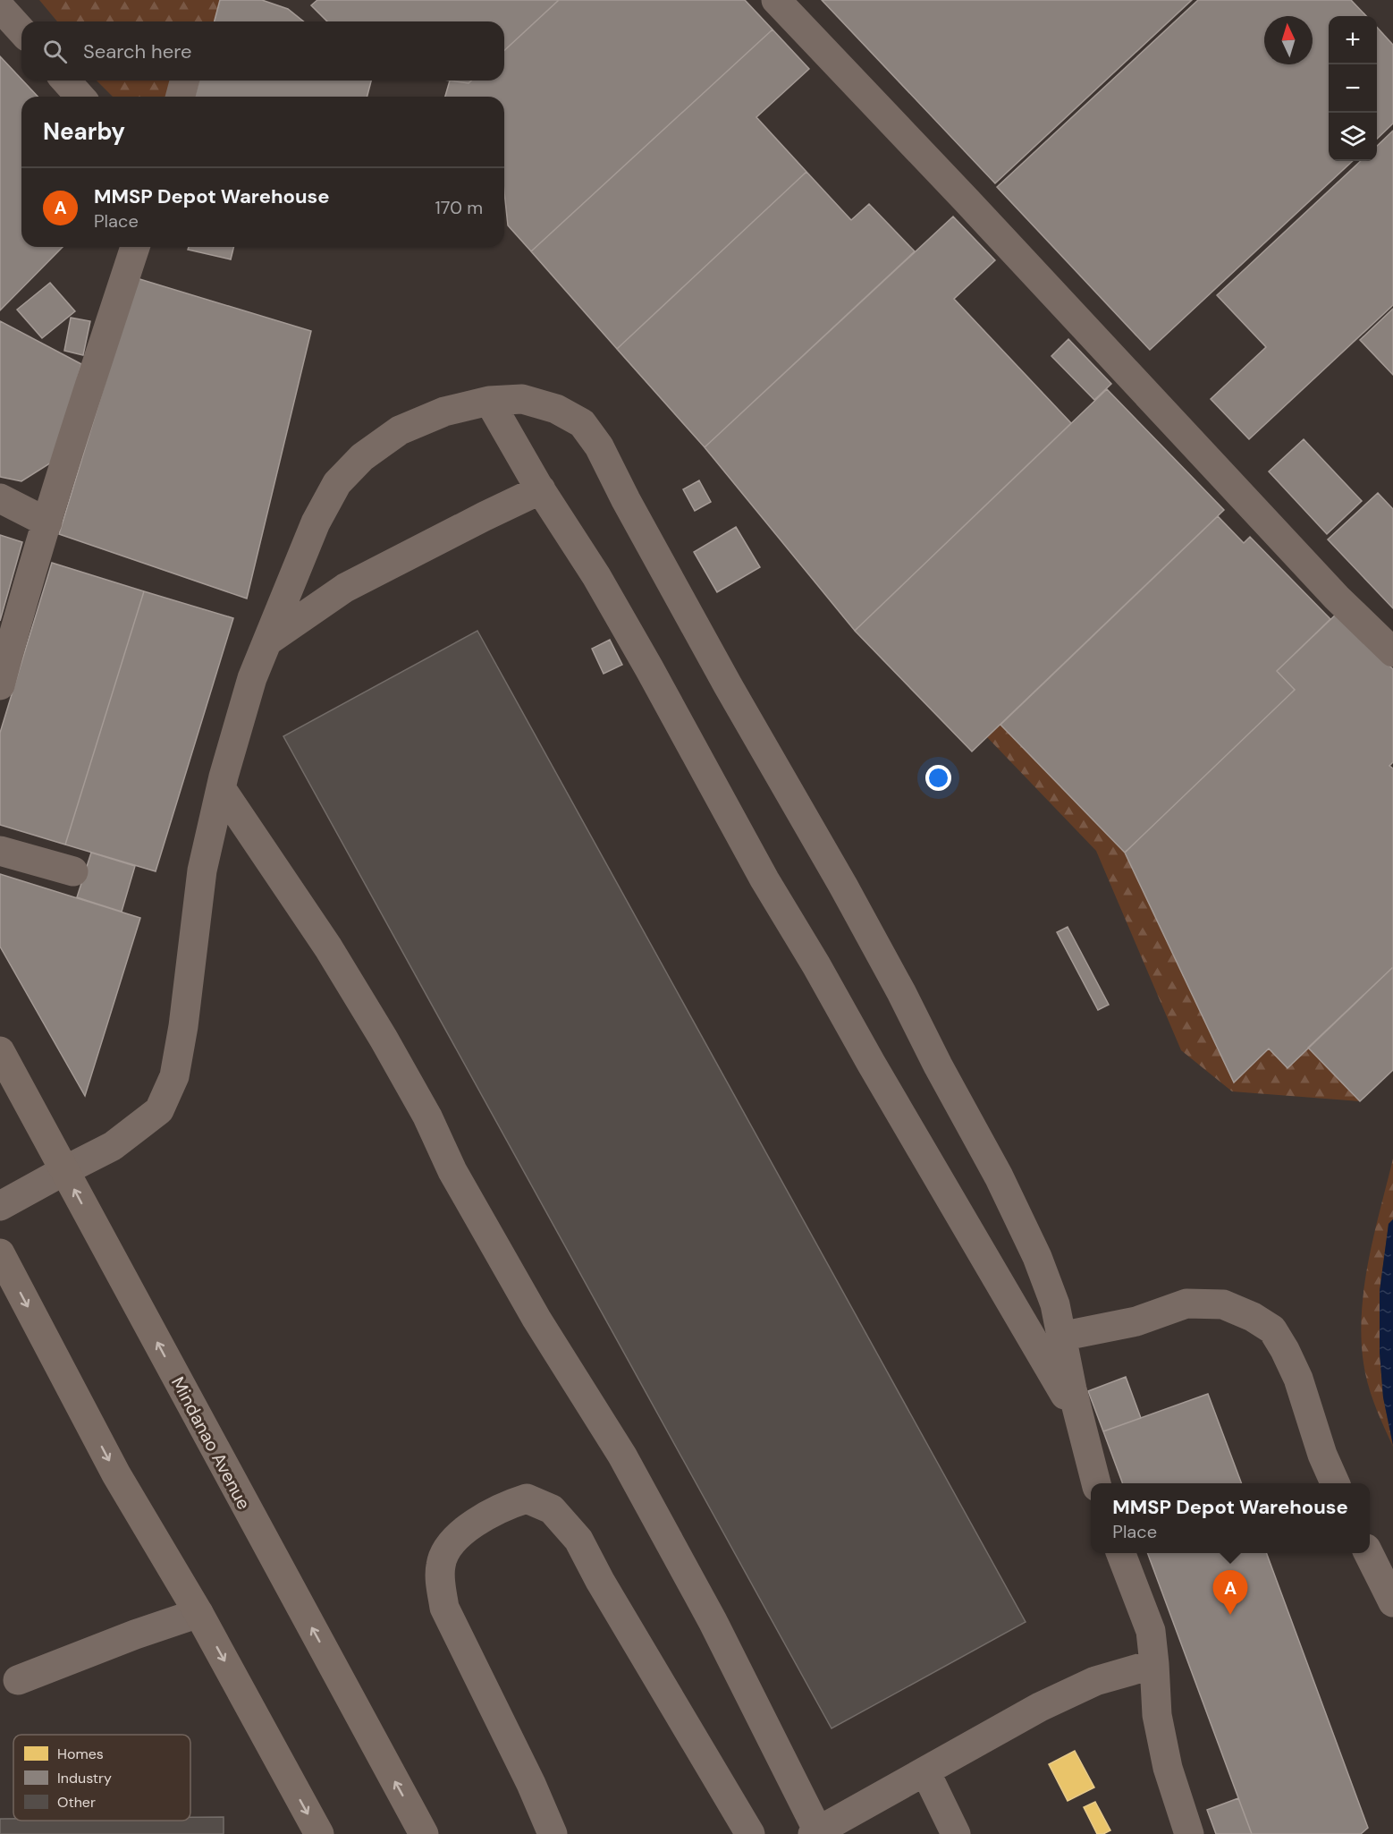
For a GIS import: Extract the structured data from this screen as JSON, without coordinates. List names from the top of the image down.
{
  "streets": {
    "main road": ["Mindanao Avenue"]
  },
  "legend": ["Homes", "Industry", "Other"],
  "north": "top",
  "page": {
    "map_buttons": ["+", "−"],
    "search": "Search here",
    "heading": "Nearby",
    "list": [
      {
        "mark": "A",
        "name": "MMSP Depot Warehouse",
        "note": "Place",
        "value": "170 m"
      }
    ],
    "popup": ["MMSP Depot Warehouse", "Place"],
    "pins": "A"
  }
}
